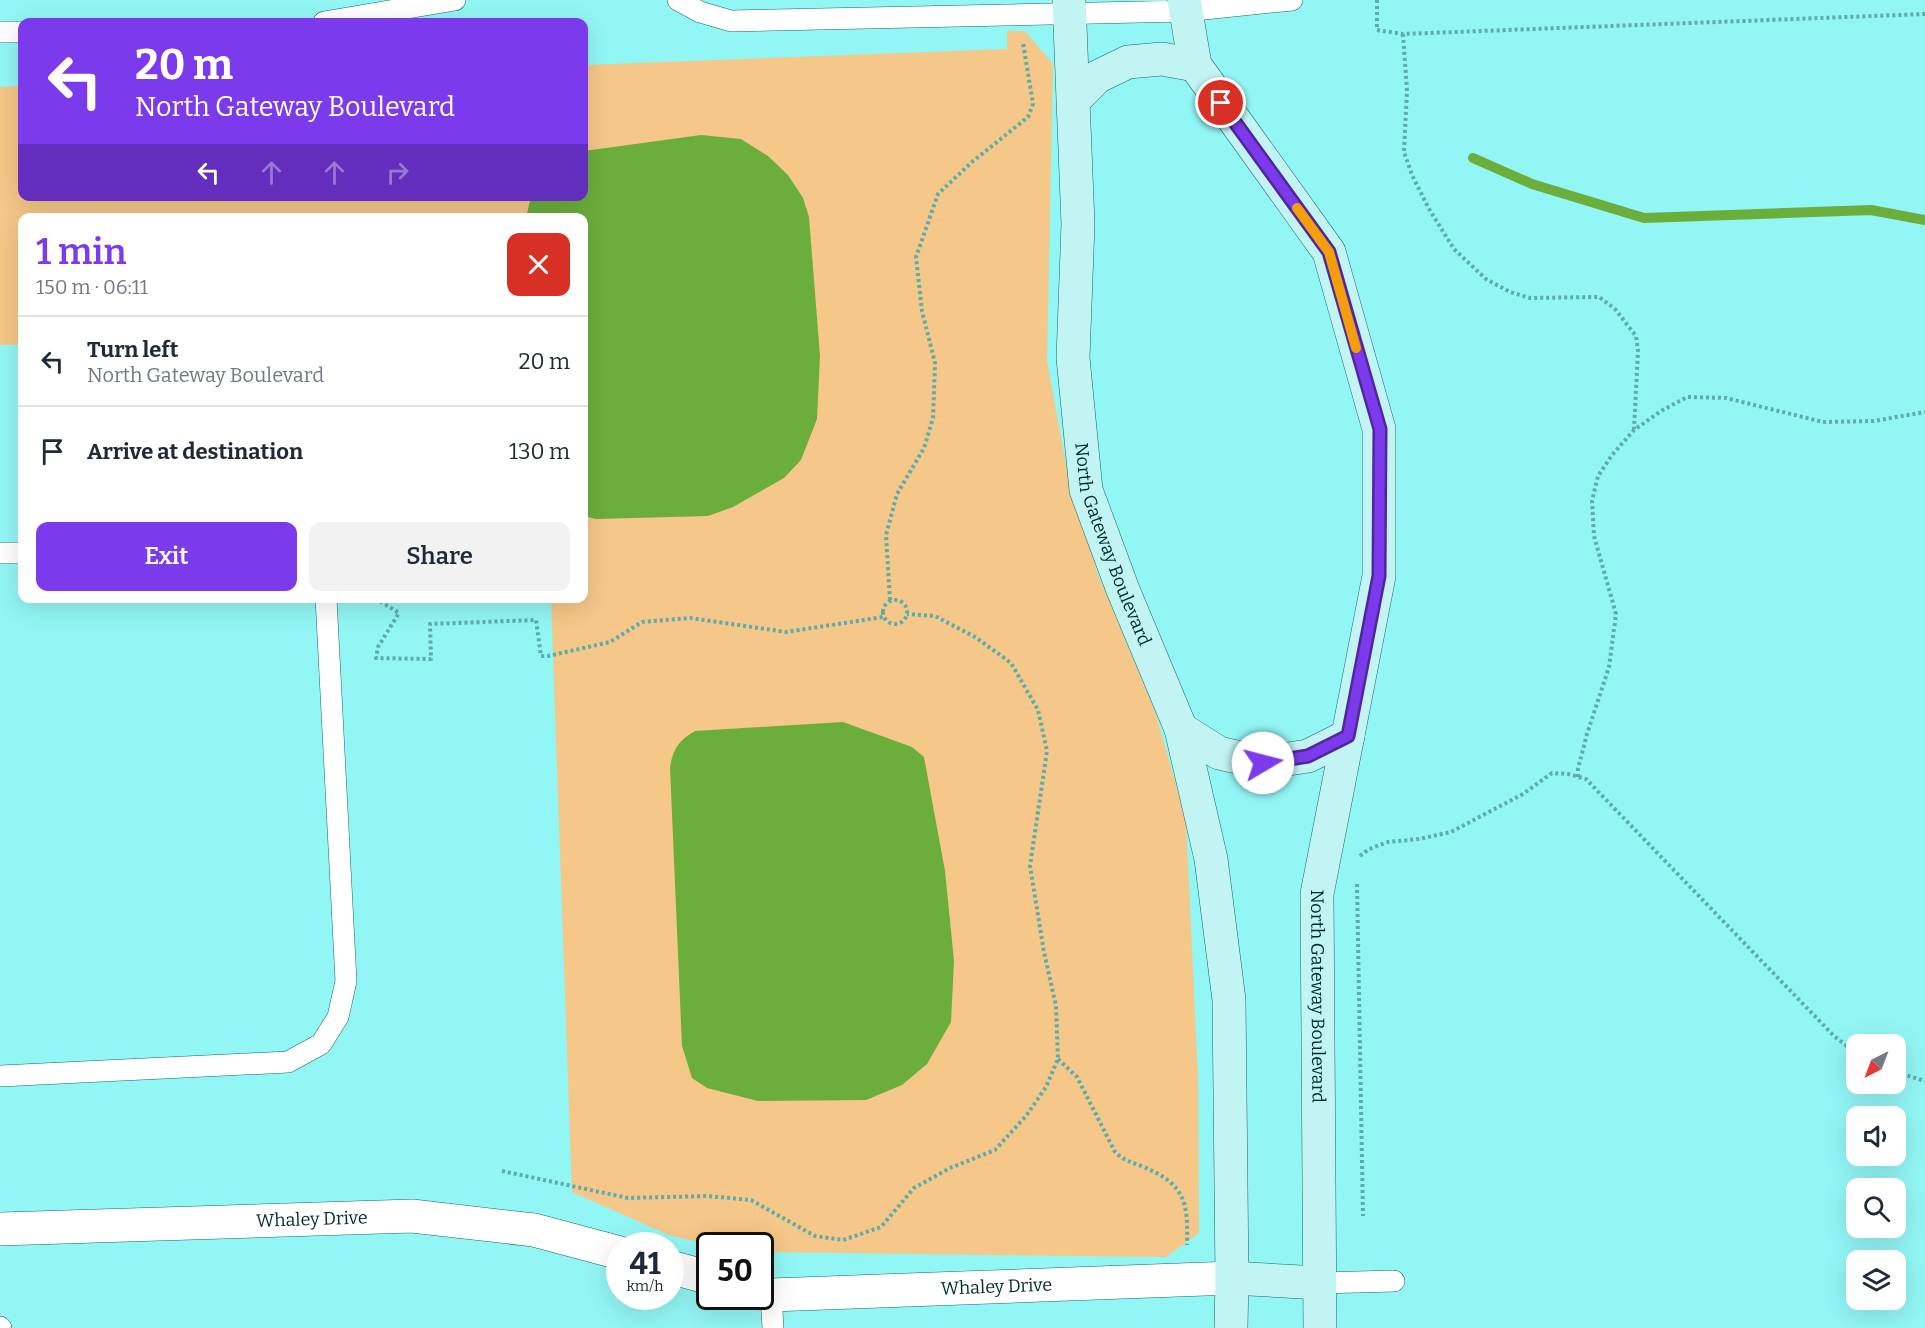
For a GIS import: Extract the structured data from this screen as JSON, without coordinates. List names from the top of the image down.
{
  "streets": {
    "main road": ["North Gateway Boulevard"],
    "street": ["Whaley Drive"]
  },
  "crossings": [
    ["North Gateway Boulevard", "Whaley Drive"]
  ],
  "north": "bottom left",
  "page": {
    "turn": ["20 m", "North Gateway Boulevard"],
    "heading": ["1 min", "150 m · 06:11"],
    "list": [
      {
        "name": "Turn left",
        "note": "North Gateway Boulevard",
        "value": "20 m"
      },
      {
        "name": "Arrive at destination",
        "value": "130 m"
      }
    ],
    "buttons": ["Exit", "Share"],
    "speed": "41 km/h",
    "limit": "50"
  }
}
